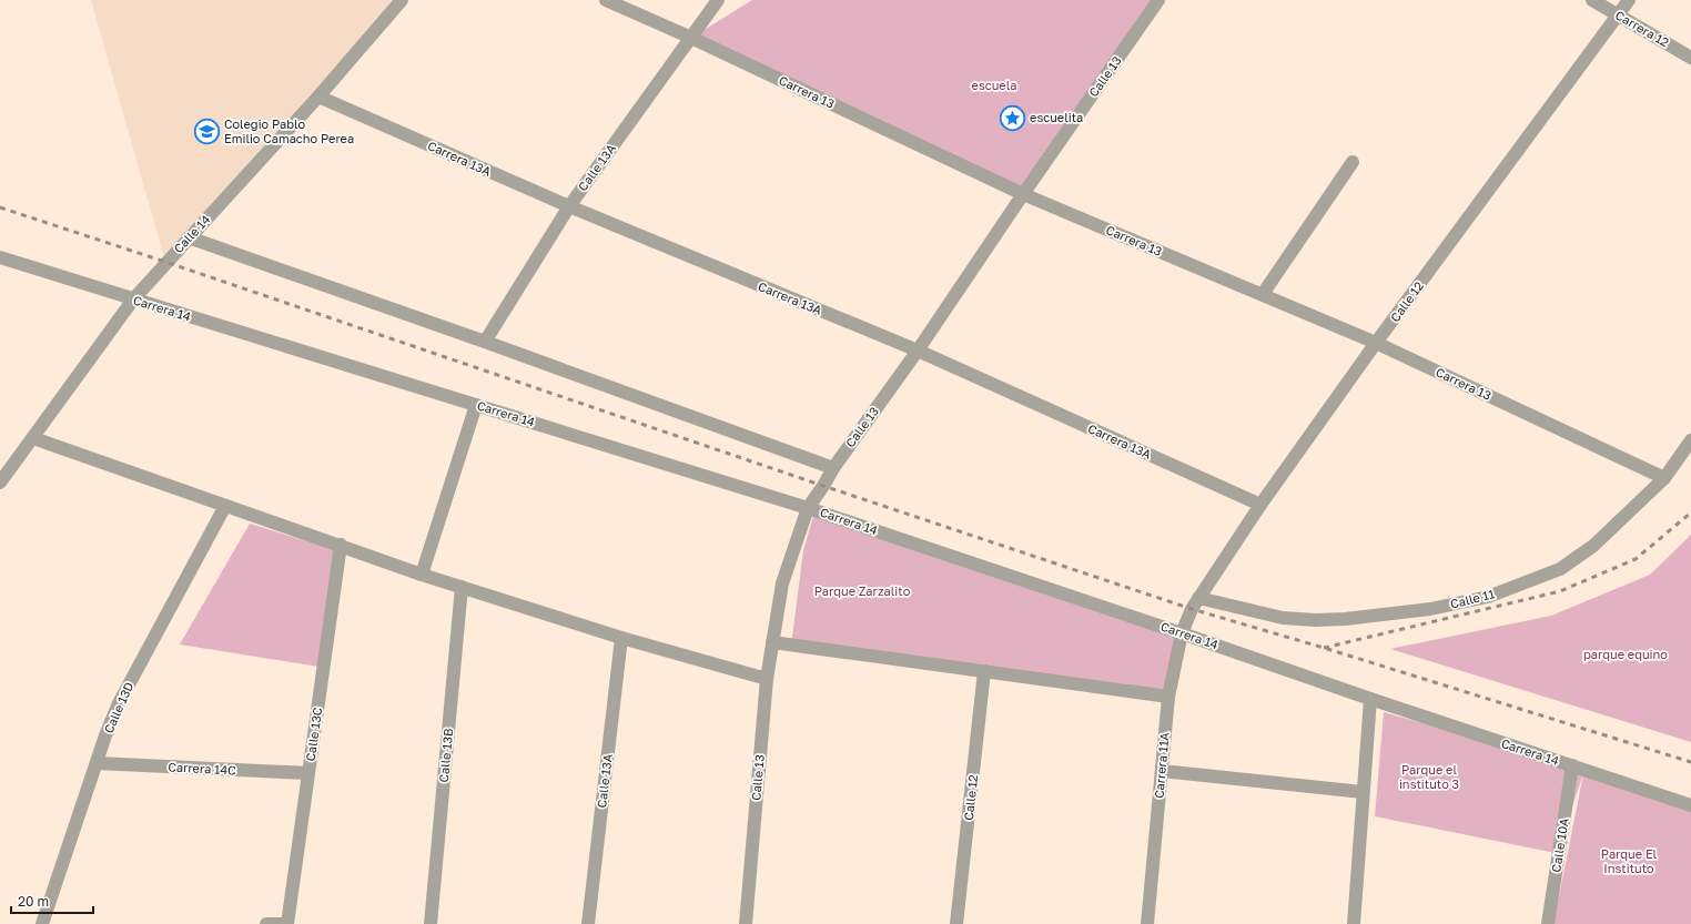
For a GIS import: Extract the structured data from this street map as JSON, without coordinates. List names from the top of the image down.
{
  "streets": {
    "street": [
      "Carrera 12",
      "Calle 13",
      "Carrera 13",
      "Carrera 13A",
      "Calle 13A",
      "Calle 14",
      "Calle 12",
      "Carrera 14",
      "Calle 11",
      "Calle 13D",
      "Calle 13C",
      "Calle 13B",
      "Carrera 11A",
      "Carrera 14C",
      "Calle 10A"
    ]
  },
  "crossings": [
    ["Carrera 12", "Calle 12"],
    ["Calle 13", "Carrera 13"],
    ["Calle 13", "Carrera 13A"],
    ["Calle 13", "Carrera 14"],
    ["Carrera 13", "Calle 13A"],
    ["Carrera 13", "Calle 12"],
    ["Carrera 13", "Calle 11"],
    ["Carrera 13A", "Calle 13A"],
    ["Carrera 13A", "Calle 14"],
    ["Carrera 13A", "Calle 12"],
    ["Calle 14", "Carrera 14"],
    ["Calle 12", "Calle 11"],
    ["Calle 12", "Carrera 11A"],
    ["Carrera 14", "Carrera 11A"],
    ["Carrera 14", "Calle 10A"],
    ["Calle 11", "Carrera 11A"],
    ["Calle 13D", "Carrera 14C"],
    ["Calle 13C", "Carrera 14C"]
  ],
  "parks": [
    "escuela",
    "Parque Zarzalito",
    "parque equino",
    "Parque el instituto 3",
    "Parque El Instituto"
  ],
  "places": {
    "place": ["escuelita"],
    "school or university": ["Colegio Pablo Emilio Camacho Perea"]
  },
  "scale_bar": "20 m"
}
